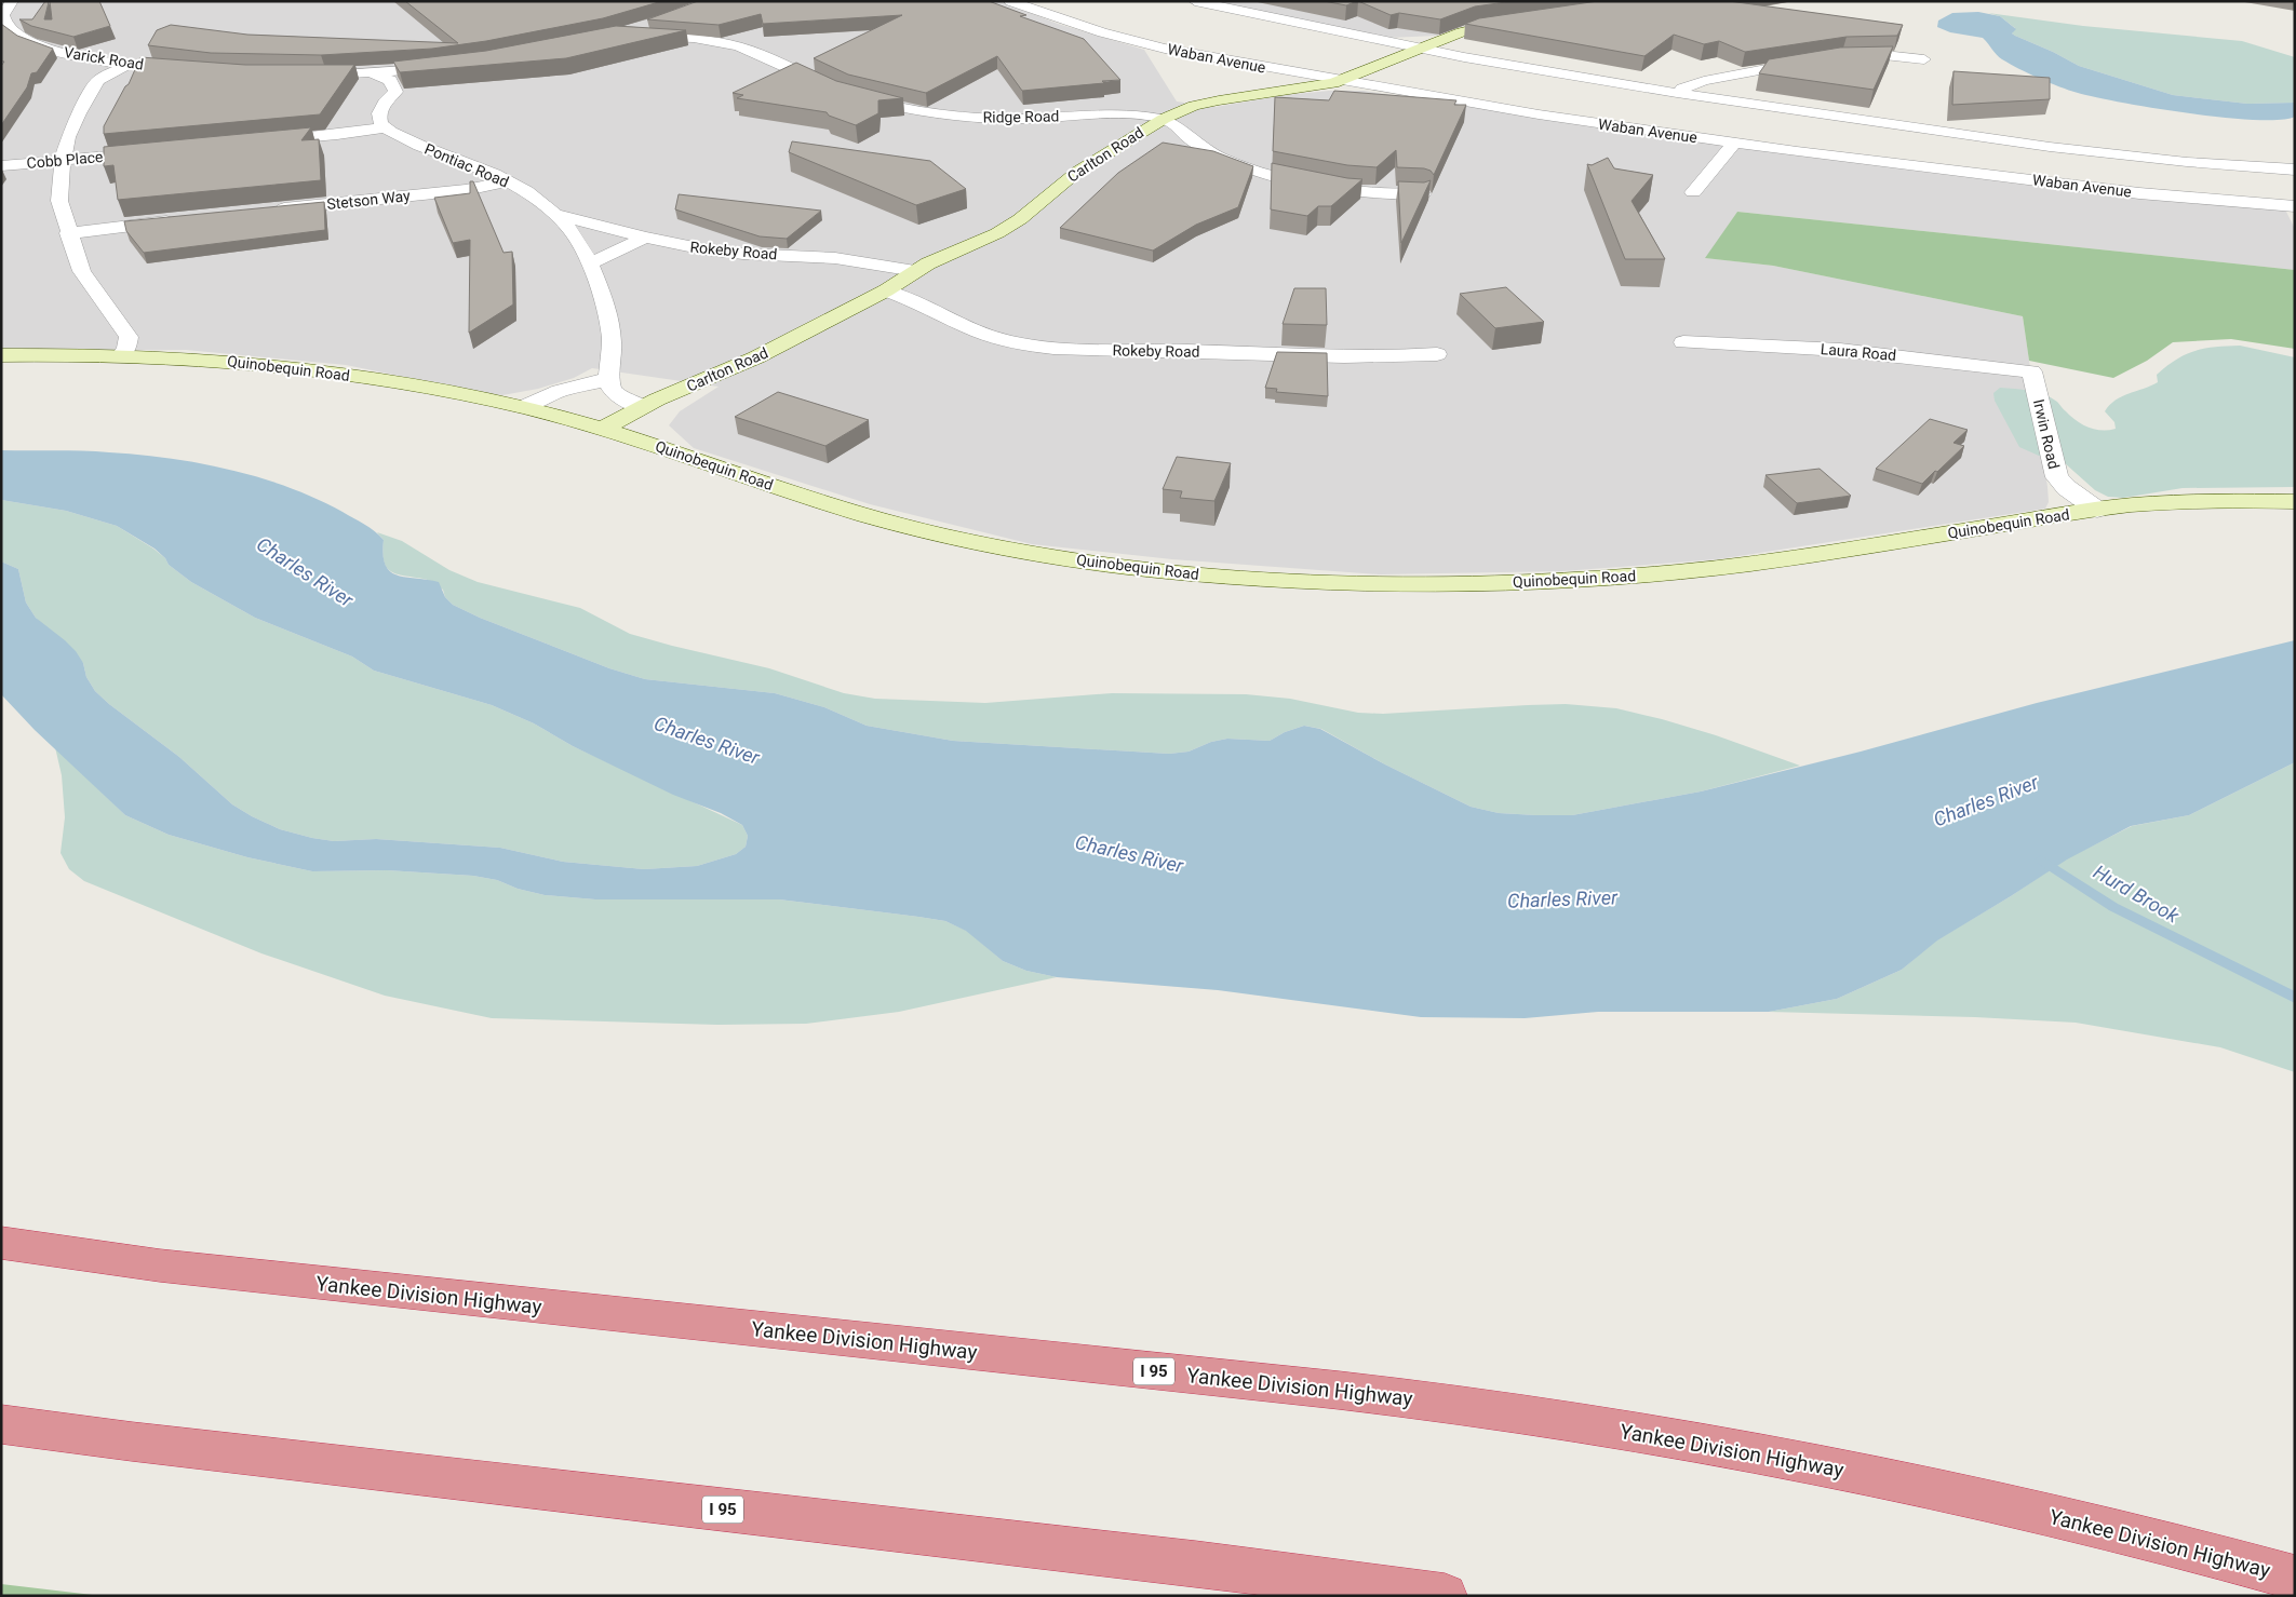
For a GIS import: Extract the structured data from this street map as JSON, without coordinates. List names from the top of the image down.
{
  "streets": {
    "highway": ["Yankee Division Highway", "I 95"],
    "main road": ["Carlton Road", "Quinobequin Road"],
    "street": [
      "Varick Road",
      "Waban Avenue",
      "Ridge Road",
      "Cobb Place",
      "Pontiac Road",
      "Stetson Way",
      "Rokeby Road",
      "Laura Road",
      "Irwin Road"
    ]
  },
  "crossings": [
    ["Waban Avenue", "Carlton Road"],
    ["Ridge Road", "Carlton Road"],
    ["Carlton Road", "Rokeby Road"],
    ["Carlton Road", "Quinobequin Road"],
    ["Pontiac Road", "Stetson Way"],
    ["Pontiac Road", "Rokeby Road"],
    ["Laura Road", "Irwin Road"],
    ["Quinobequin Road", "Irwin Road"]
  ],
  "water": ["Charles River", "Hurd Brook"]
}
